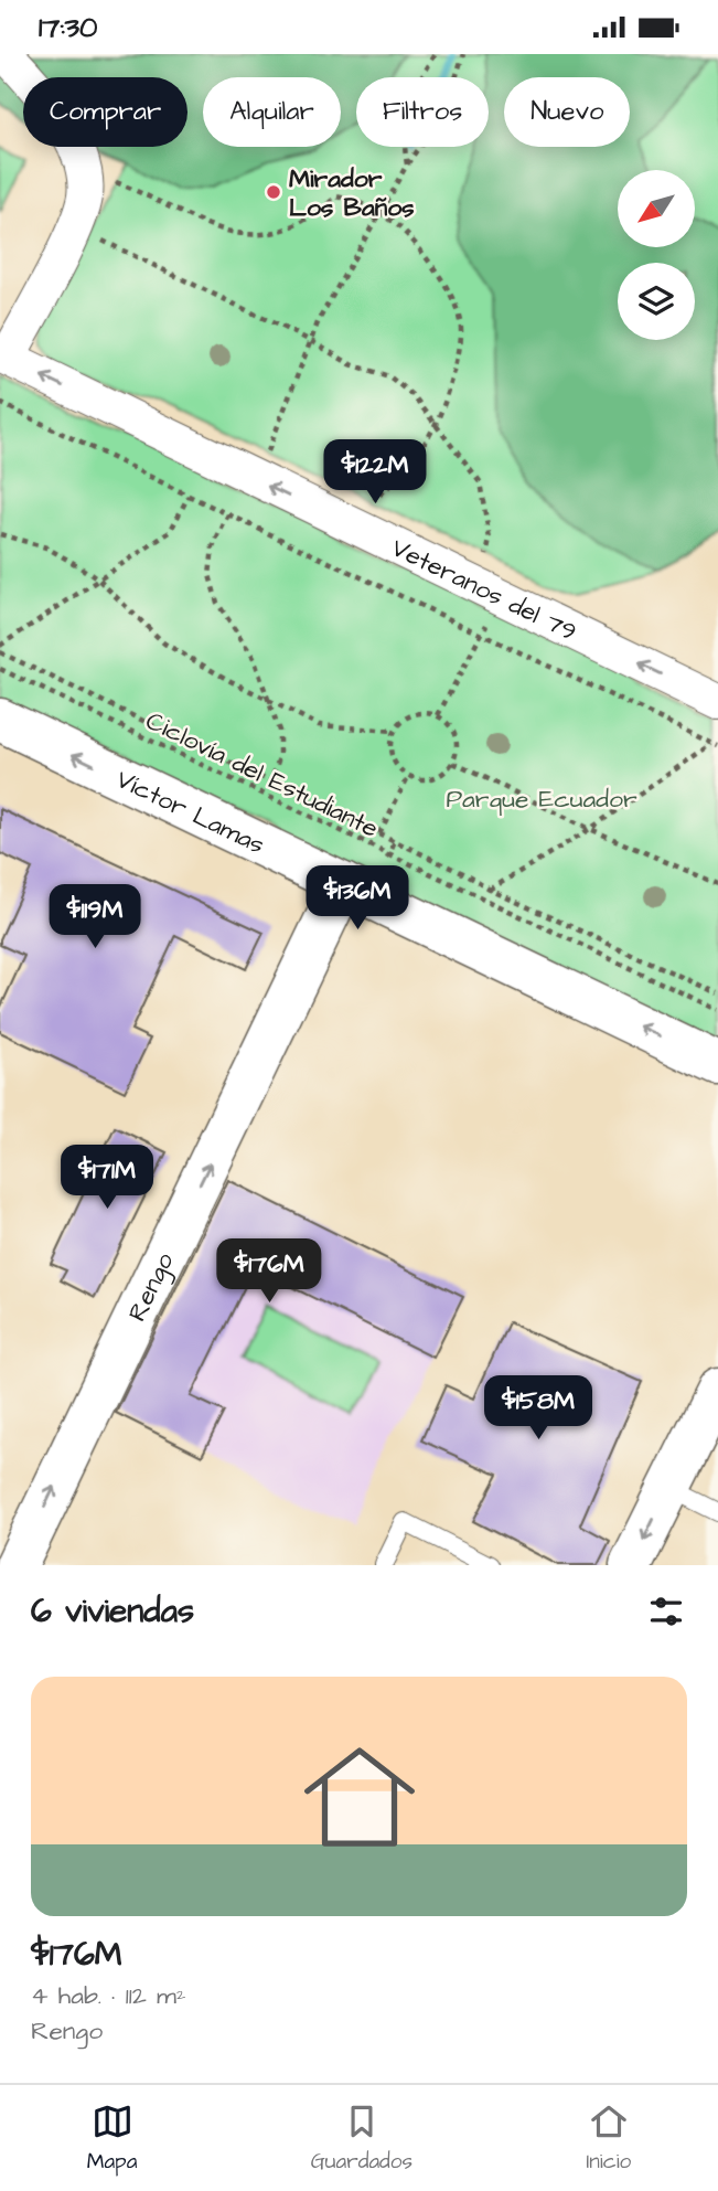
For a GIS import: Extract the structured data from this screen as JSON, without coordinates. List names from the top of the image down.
{
  "streets": {
    "main road": ["Víctor Lamas", "Rengo"],
    "street": ["Veteranos del 79"],
    "path": ["Ciclovía del Estudiante"]
  },
  "crossings": [
    ["Víctor Lamas", "Rengo"]
  ],
  "one_way": ["Veteranos del 79", "Víctor Lamas", "Rengo"],
  "parks": ["Parque Ecuador"],
  "places": ["Mirador Los Baños"],
  "north": "bottom left",
  "page": {
    "status": "17:30",
    "chip": [
      "Comprar",
      "Alquilar",
      "Filtros",
      "Nuevo"
    ],
    "price": [
      "$122M",
      "$136M",
      "$119M",
      "$171M",
      "$176M",
      "$158M"
    ],
    "heading": "6 viviendas",
    "list": [
      {
        "name": "$176M",
        "note": "4 hab. · 112 m² · Rengo"
      }
    ],
    "tabs": ["Mapa", "Guardados", "Inicio"]
  }
}
